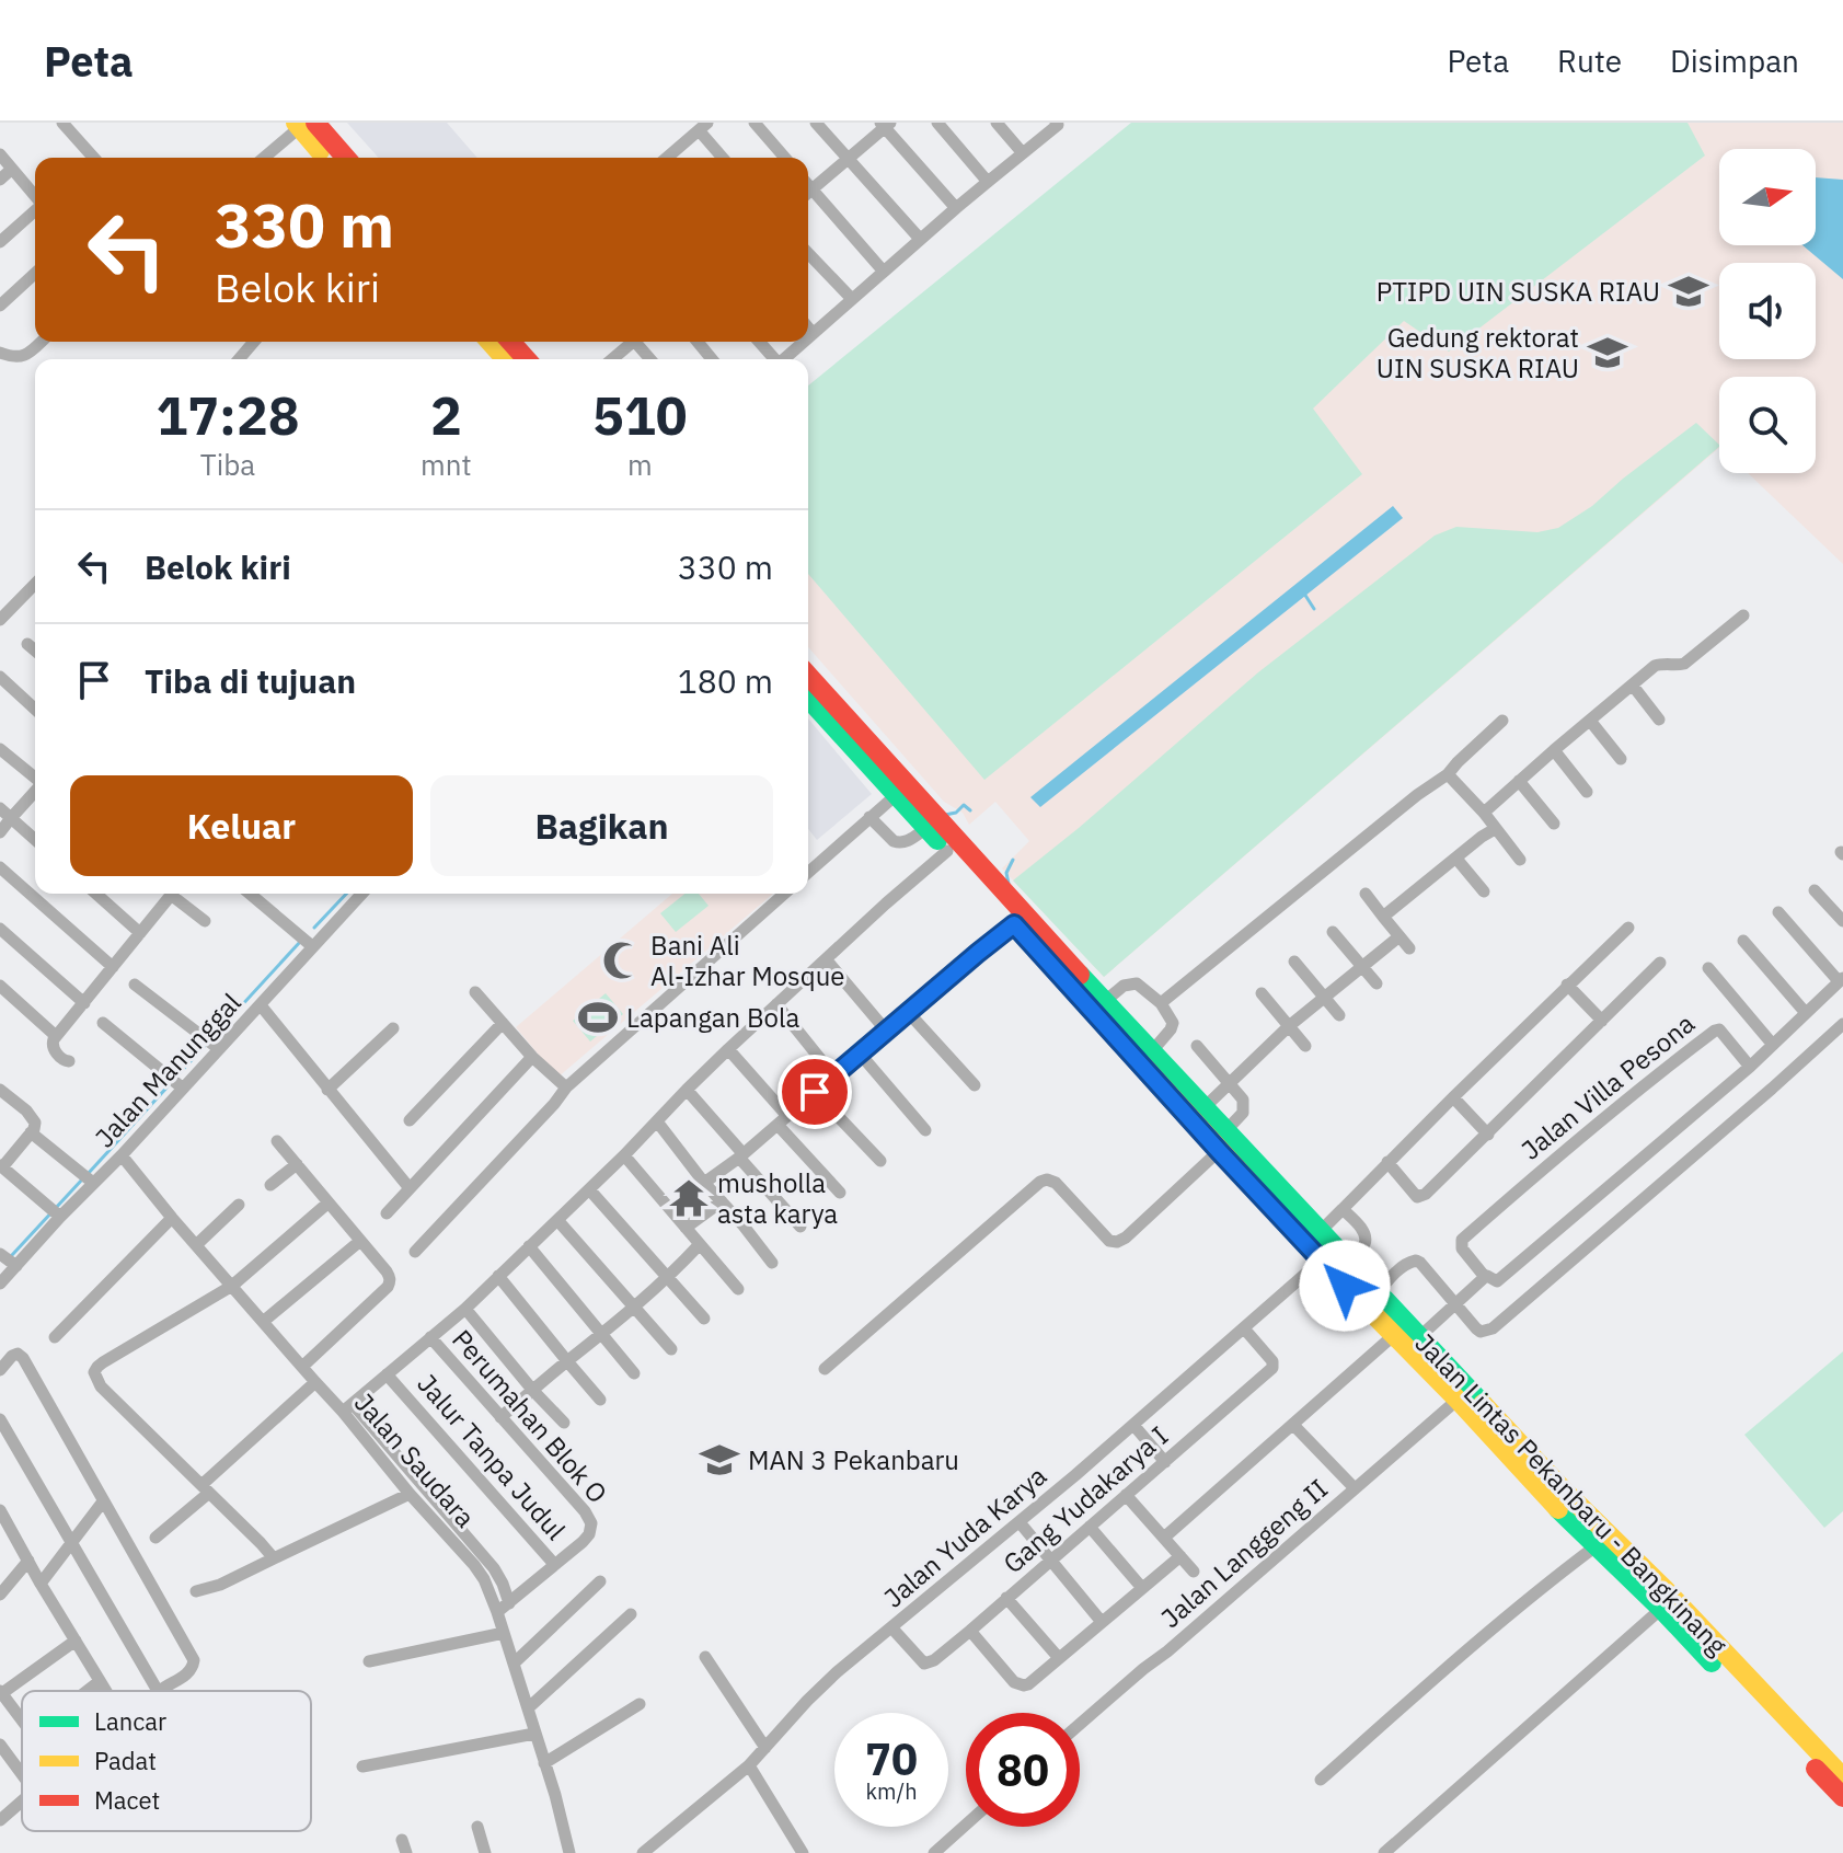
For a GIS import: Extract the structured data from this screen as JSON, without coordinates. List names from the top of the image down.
{
  "streets": {
    "highway": ["Jalan Lintas Pekanbaru - Bangkinang"],
    "street": [
      "Jalan Manunggal",
      "Jalan Villa Pesona",
      "Perumahan Blok O",
      "Jalur Tanpa Judul",
      "Jalan Saudara",
      "Gang Yudakarya I",
      "Jalan Yuda Karya",
      "Jalan Langgeng II"
    ]
  },
  "crossings": [
    ["Jalan Manunggal", "Jalan Saudara"],
    ["Perumahan Blok O", "Jalur Tanpa Judul"],
    ["Jalur Tanpa Judul", "Jalan Saudara"],
    ["Jalan Lintas Pekanbaru - Bangkinang", "Jalan Yuda Karya"],
    ["Jalan Lintas Pekanbaru - Bangkinang", "Jalan Langgeng II"],
    ["Gang Yudakarya I", "Jalan Yuda Karya"]
  ],
  "places": {
    "school or university": ["PTIPD UIN SUSKA RIAU", "Gedung rektorat UIN SUSKA RIAU", "MAN 3 Pekanbaru"],
    "mosque": ["Bani Ali Al-Izhar Mosque"],
    "sports": ["Lapangan Bola"],
    "temple": ["musholla asta karya"]
  },
  "legend": ["Lancar", "Padat", "Macet"],
  "north": "right",
  "page": {
    "header": "Peta",
    "nav": ["Peta", "Rute", "Disimpan"],
    "turn": ["330 m", "Belok kiri"],
    "eta": [
      "17:28",
      "Tiba",
      "2",
      "mnt",
      "510",
      "m"
    ],
    "list": [
      {
        "name": "Belok kiri",
        "value": "330 m"
      },
      {
        "name": "Tiba di tujuan",
        "value": "180 m"
      }
    ],
    "buttons": ["Keluar", "Bagikan"],
    "speed": "70 km/h",
    "limit": "80"
  }
}
